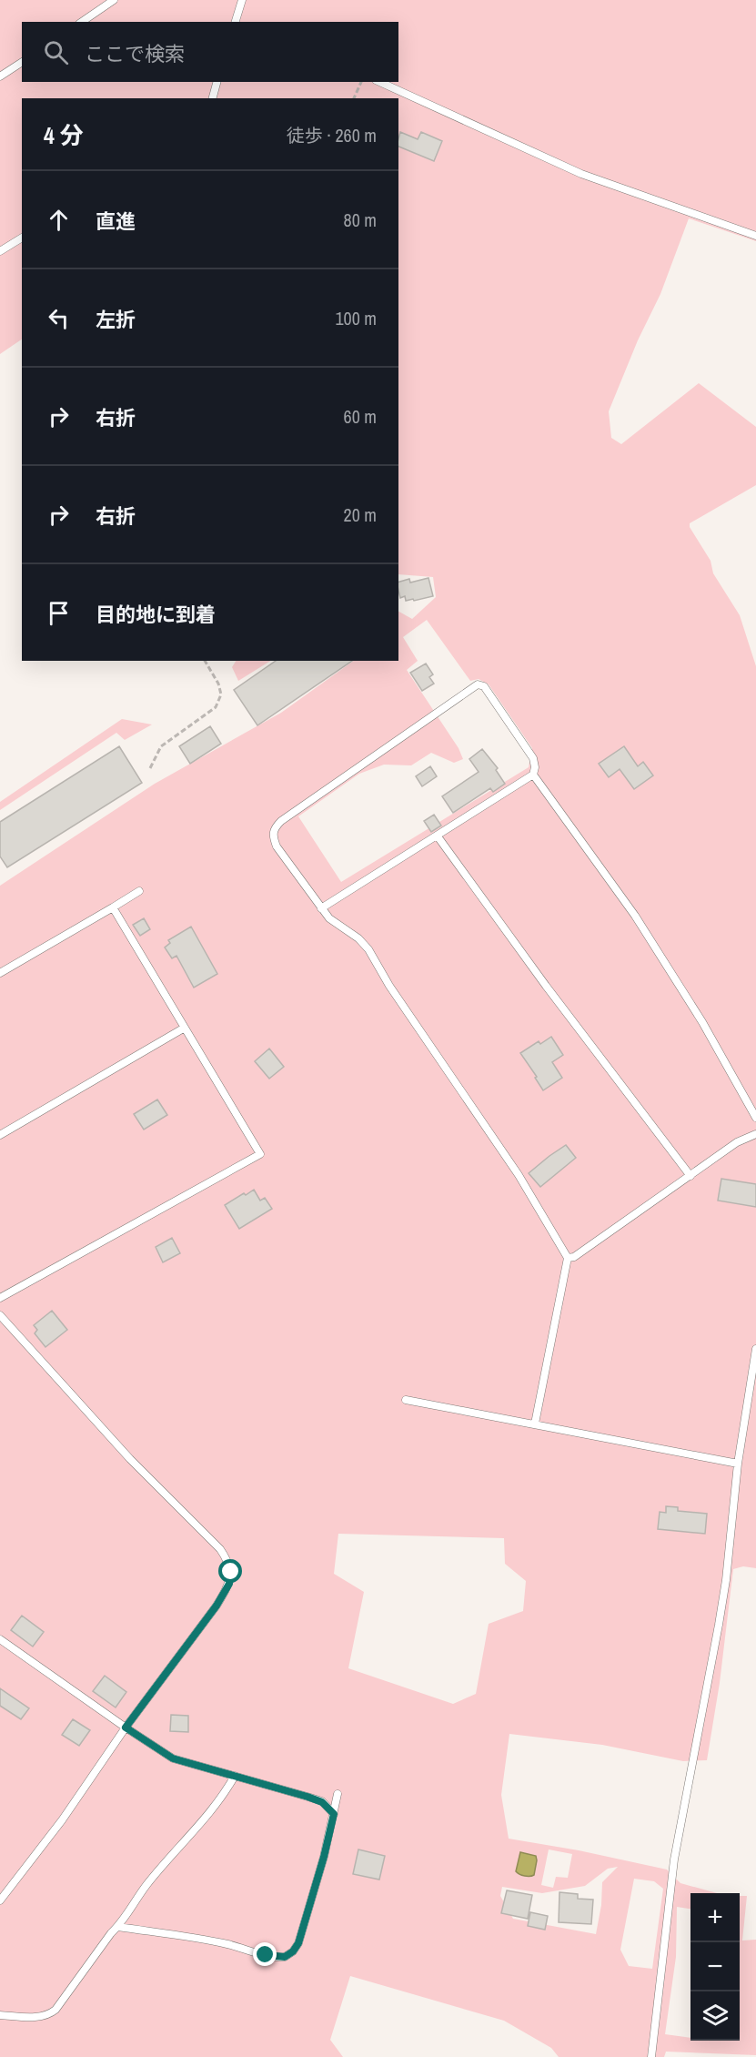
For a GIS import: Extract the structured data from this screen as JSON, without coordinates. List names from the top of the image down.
{
  "page": {
    "search": "ここで検索",
    "heading": ["4 分", "徒歩 · 260 m"],
    "list": [
      ["直進", "80 m"],
      ["左折", "100 m"],
      ["右折", "60 m"],
      ["右折", "20 m"],
      "目的地に到着"
    ],
    "map_buttons": ["+", "−"]
  }
}
